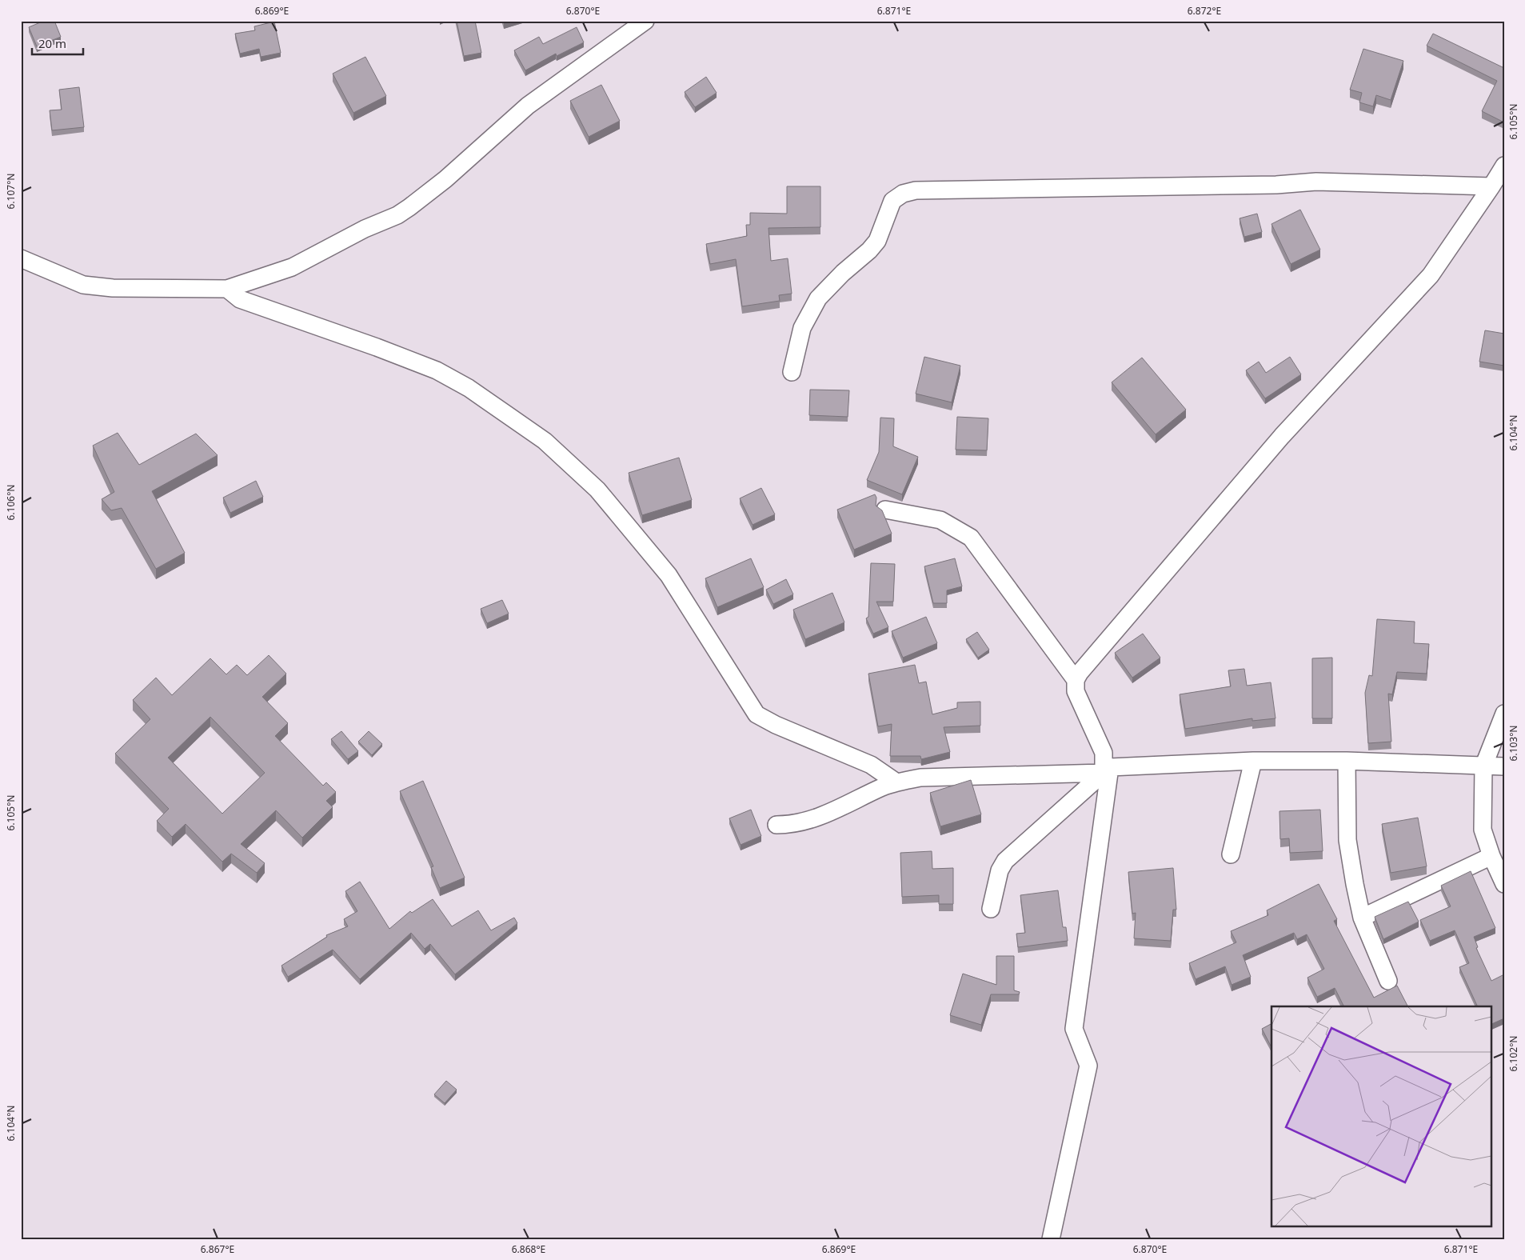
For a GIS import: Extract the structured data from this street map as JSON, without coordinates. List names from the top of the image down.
{
  "scale_bar": "20 m",
  "coordinates": [
    "6.869°E",
    "6.870°E",
    "6.871°E",
    "6.872°E",
    "6.105°N",
    "6.107°N",
    "6.104°N",
    "6.106°N",
    "6.103°N",
    "6.102°N",
    "6.867°E",
    "6.868°E"
  ]
}
